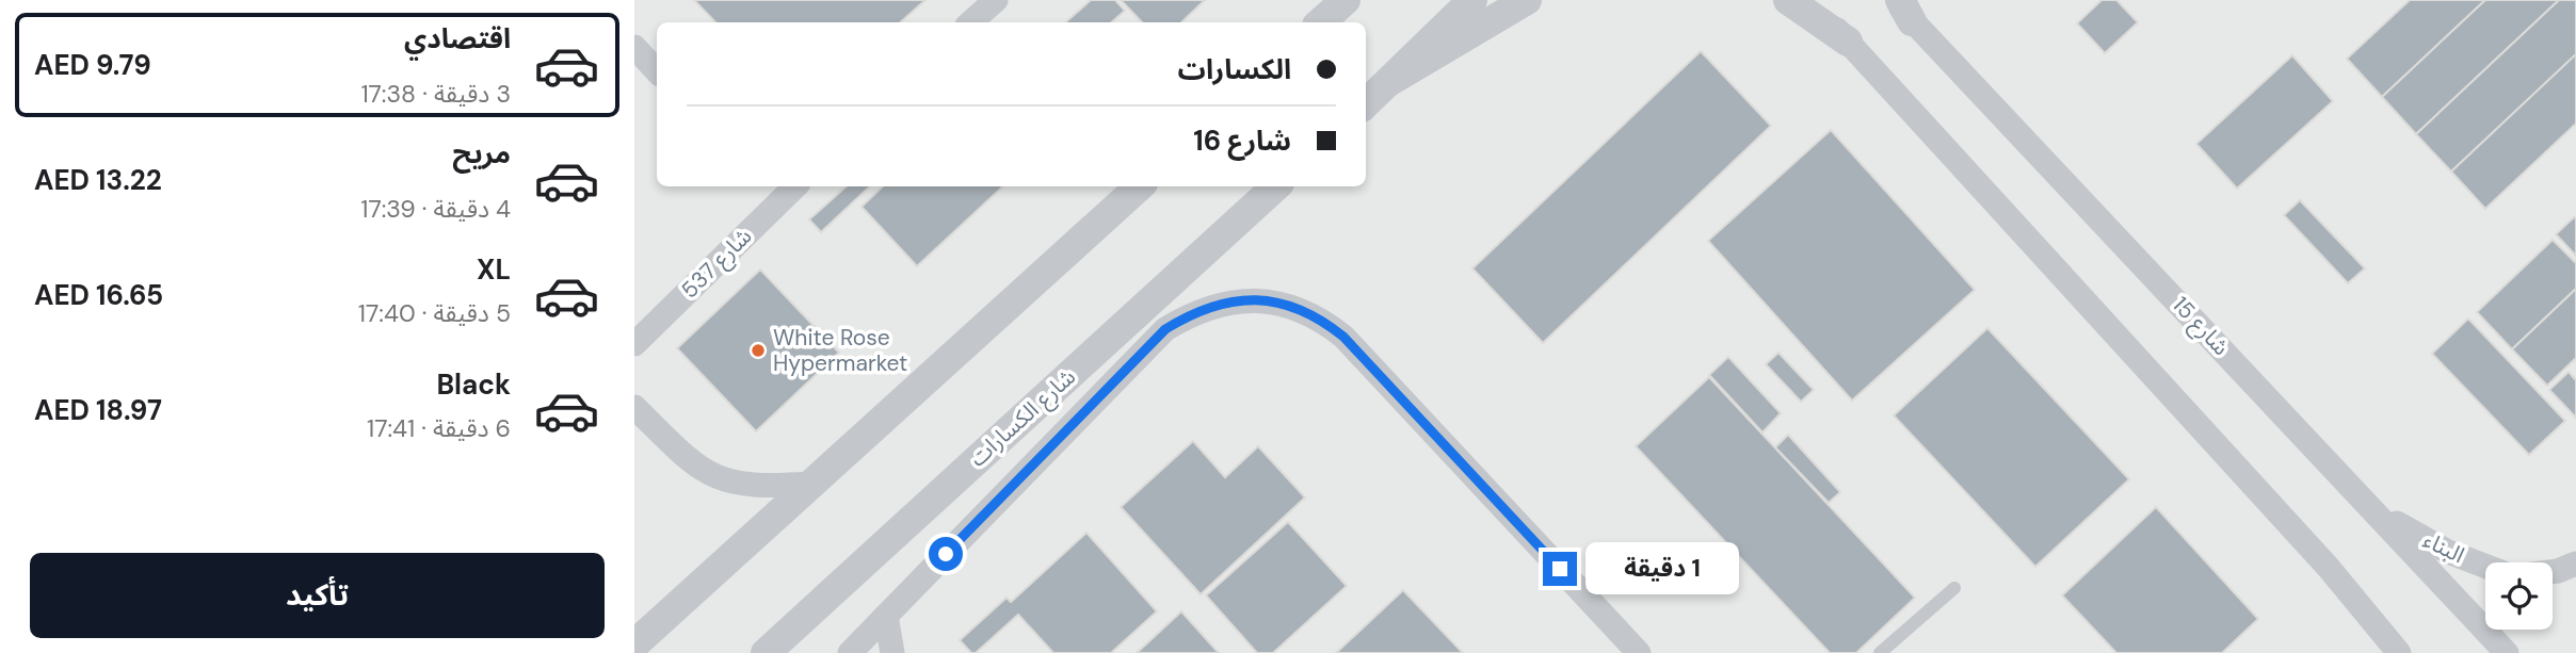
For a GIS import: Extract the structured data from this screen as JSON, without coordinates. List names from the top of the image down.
{
  "streets": {
    "street": [
      "شارع 537",
      "شارع 15",
      "شارع الكسارات",
      "البناء"
    ]
  },
  "crossings": [
    ["شارع 15", "البناء"]
  ],
  "places": ["White Rose Hypermarket"],
  "page": {
    "list": [
      {
        "name": "اقتصادي",
        "note": "3 دقيقة · 17:38",
        "value": "AED 9.79"
      },
      {
        "name": "مريح",
        "note": "4 دقيقة · 17:39",
        "value": "AED 13.22"
      },
      {
        "name": "XL",
        "note": "5 دقيقة · 17:40",
        "value": "AED 16.65"
      },
      {
        "name": "Black",
        "note": "6 دقيقة · 17:41",
        "value": "AED 18.97"
      }
    ],
    "banner": ["الكسارات", "شارع 16"],
    "buttons": "تأكيد",
    "bubble": "1 دقيقة"
  }
}
